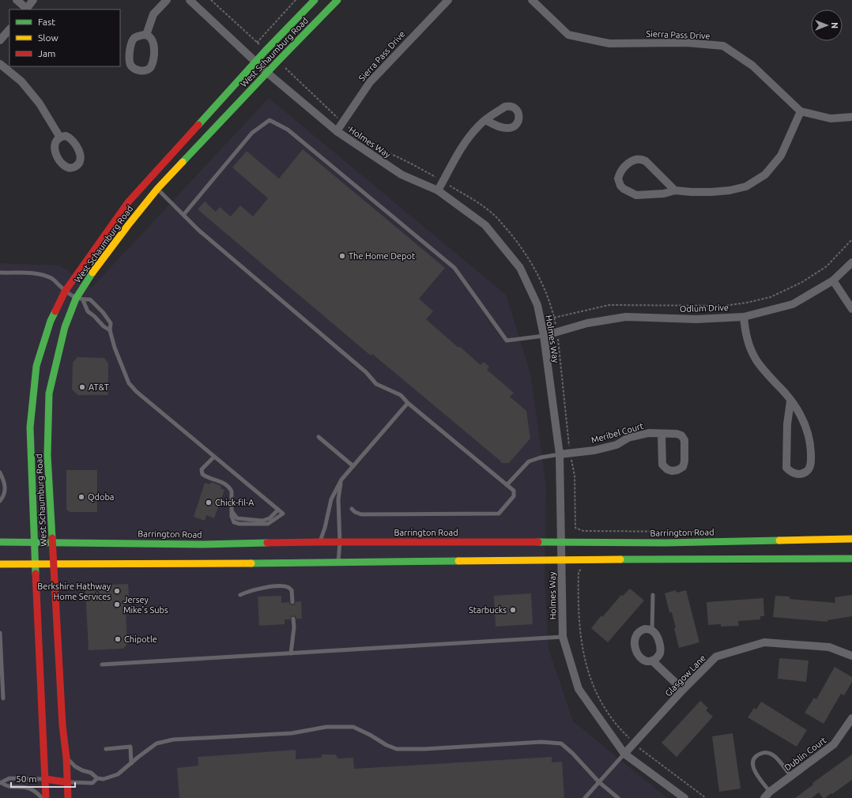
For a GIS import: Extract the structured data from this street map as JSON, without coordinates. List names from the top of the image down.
{
  "streets": {
    "main road": ["West Schaumburg Road", "Barrington Road"],
    "street": [
      "Sierra Pass Drive",
      "Holmes Way",
      "Odlum Drive",
      "Meribel Court",
      "Glasgow Lane",
      "Dublin Court"
    ]
  },
  "crossings": [
    ["Sierra Pass Drive", "Holmes Way"],
    ["West Schaumburg Road", "Holmes Way"],
    ["West Schaumburg Road", "Barrington Road"],
    ["Holmes Way", "Odlum Drive"],
    ["Holmes Way", "Meribel Court"],
    ["Holmes Way", "Barrington Road"],
    ["Holmes Way", "Glasgow Lane"]
  ],
  "places": [
    "The Home Depot",
    "AT&T",
    "Qdoba",
    "Chick-fil-A",
    "Berkshire Hathway Home Services",
    "Jersey Mike's Subs",
    "Starbucks",
    "Chipotle"
  ],
  "legend": ["Fast", "Slow", "Jam"],
  "scale_bar": "50 m",
  "north": "right"
}
